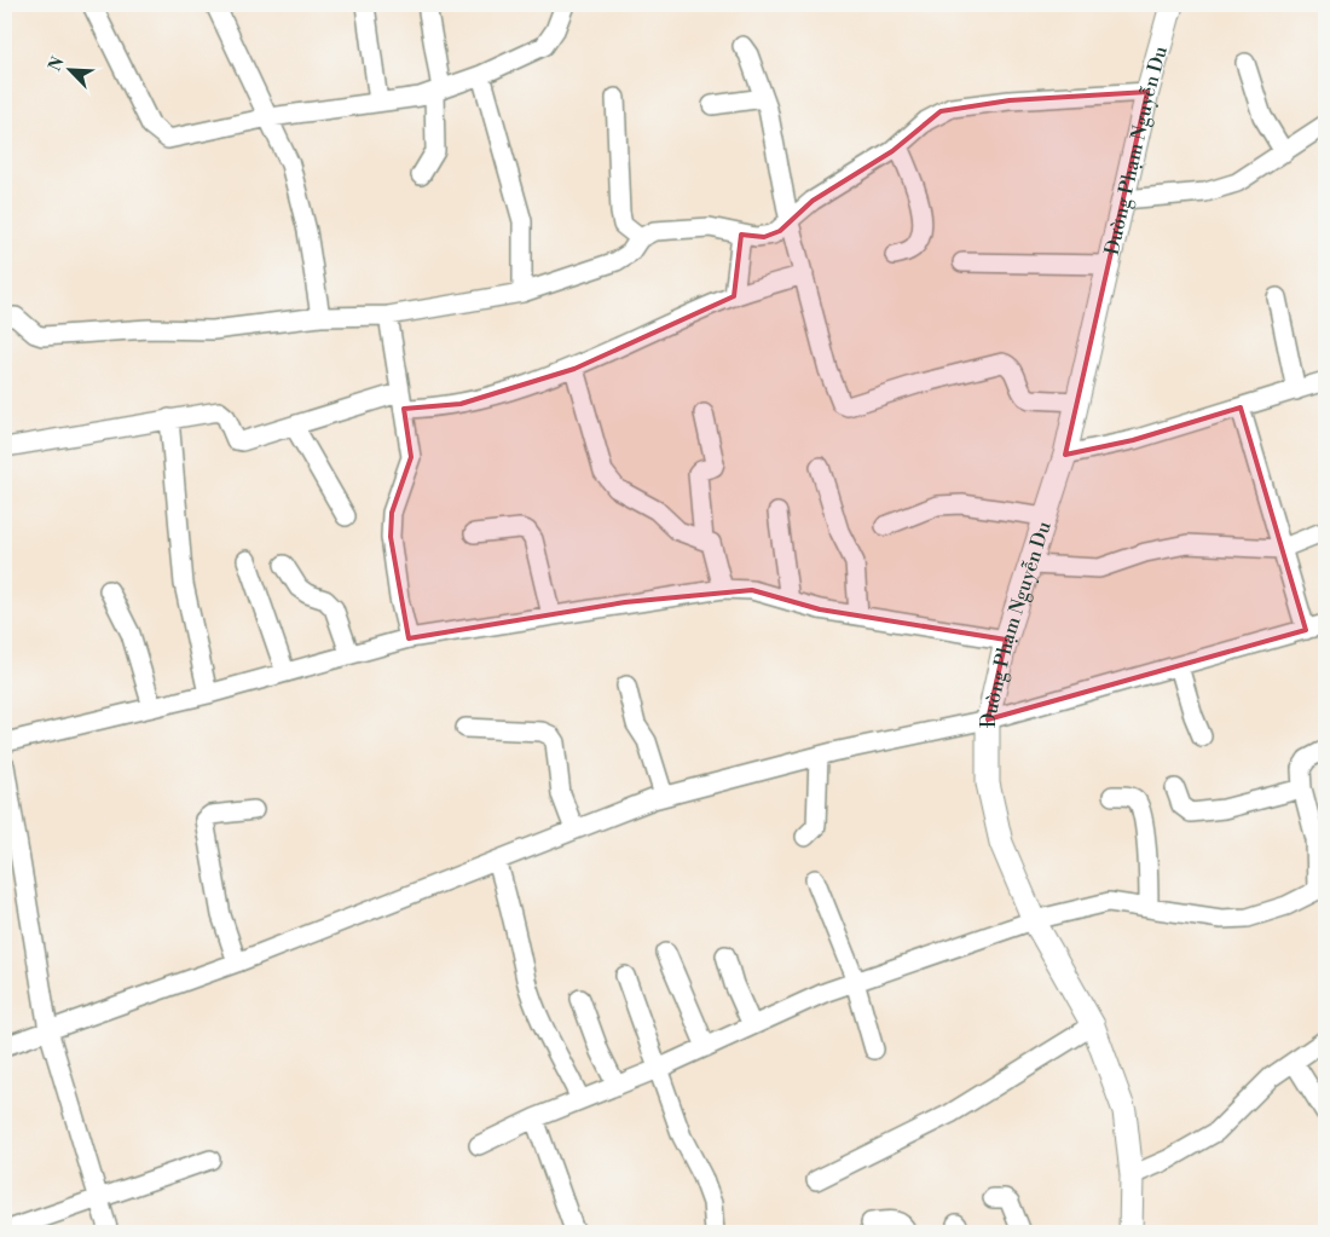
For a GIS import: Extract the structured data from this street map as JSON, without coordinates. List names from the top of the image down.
{
  "streets": {
    "main road": ["Đường Phạm Nguyễn Du"]
  },
  "north": "top left"
}
